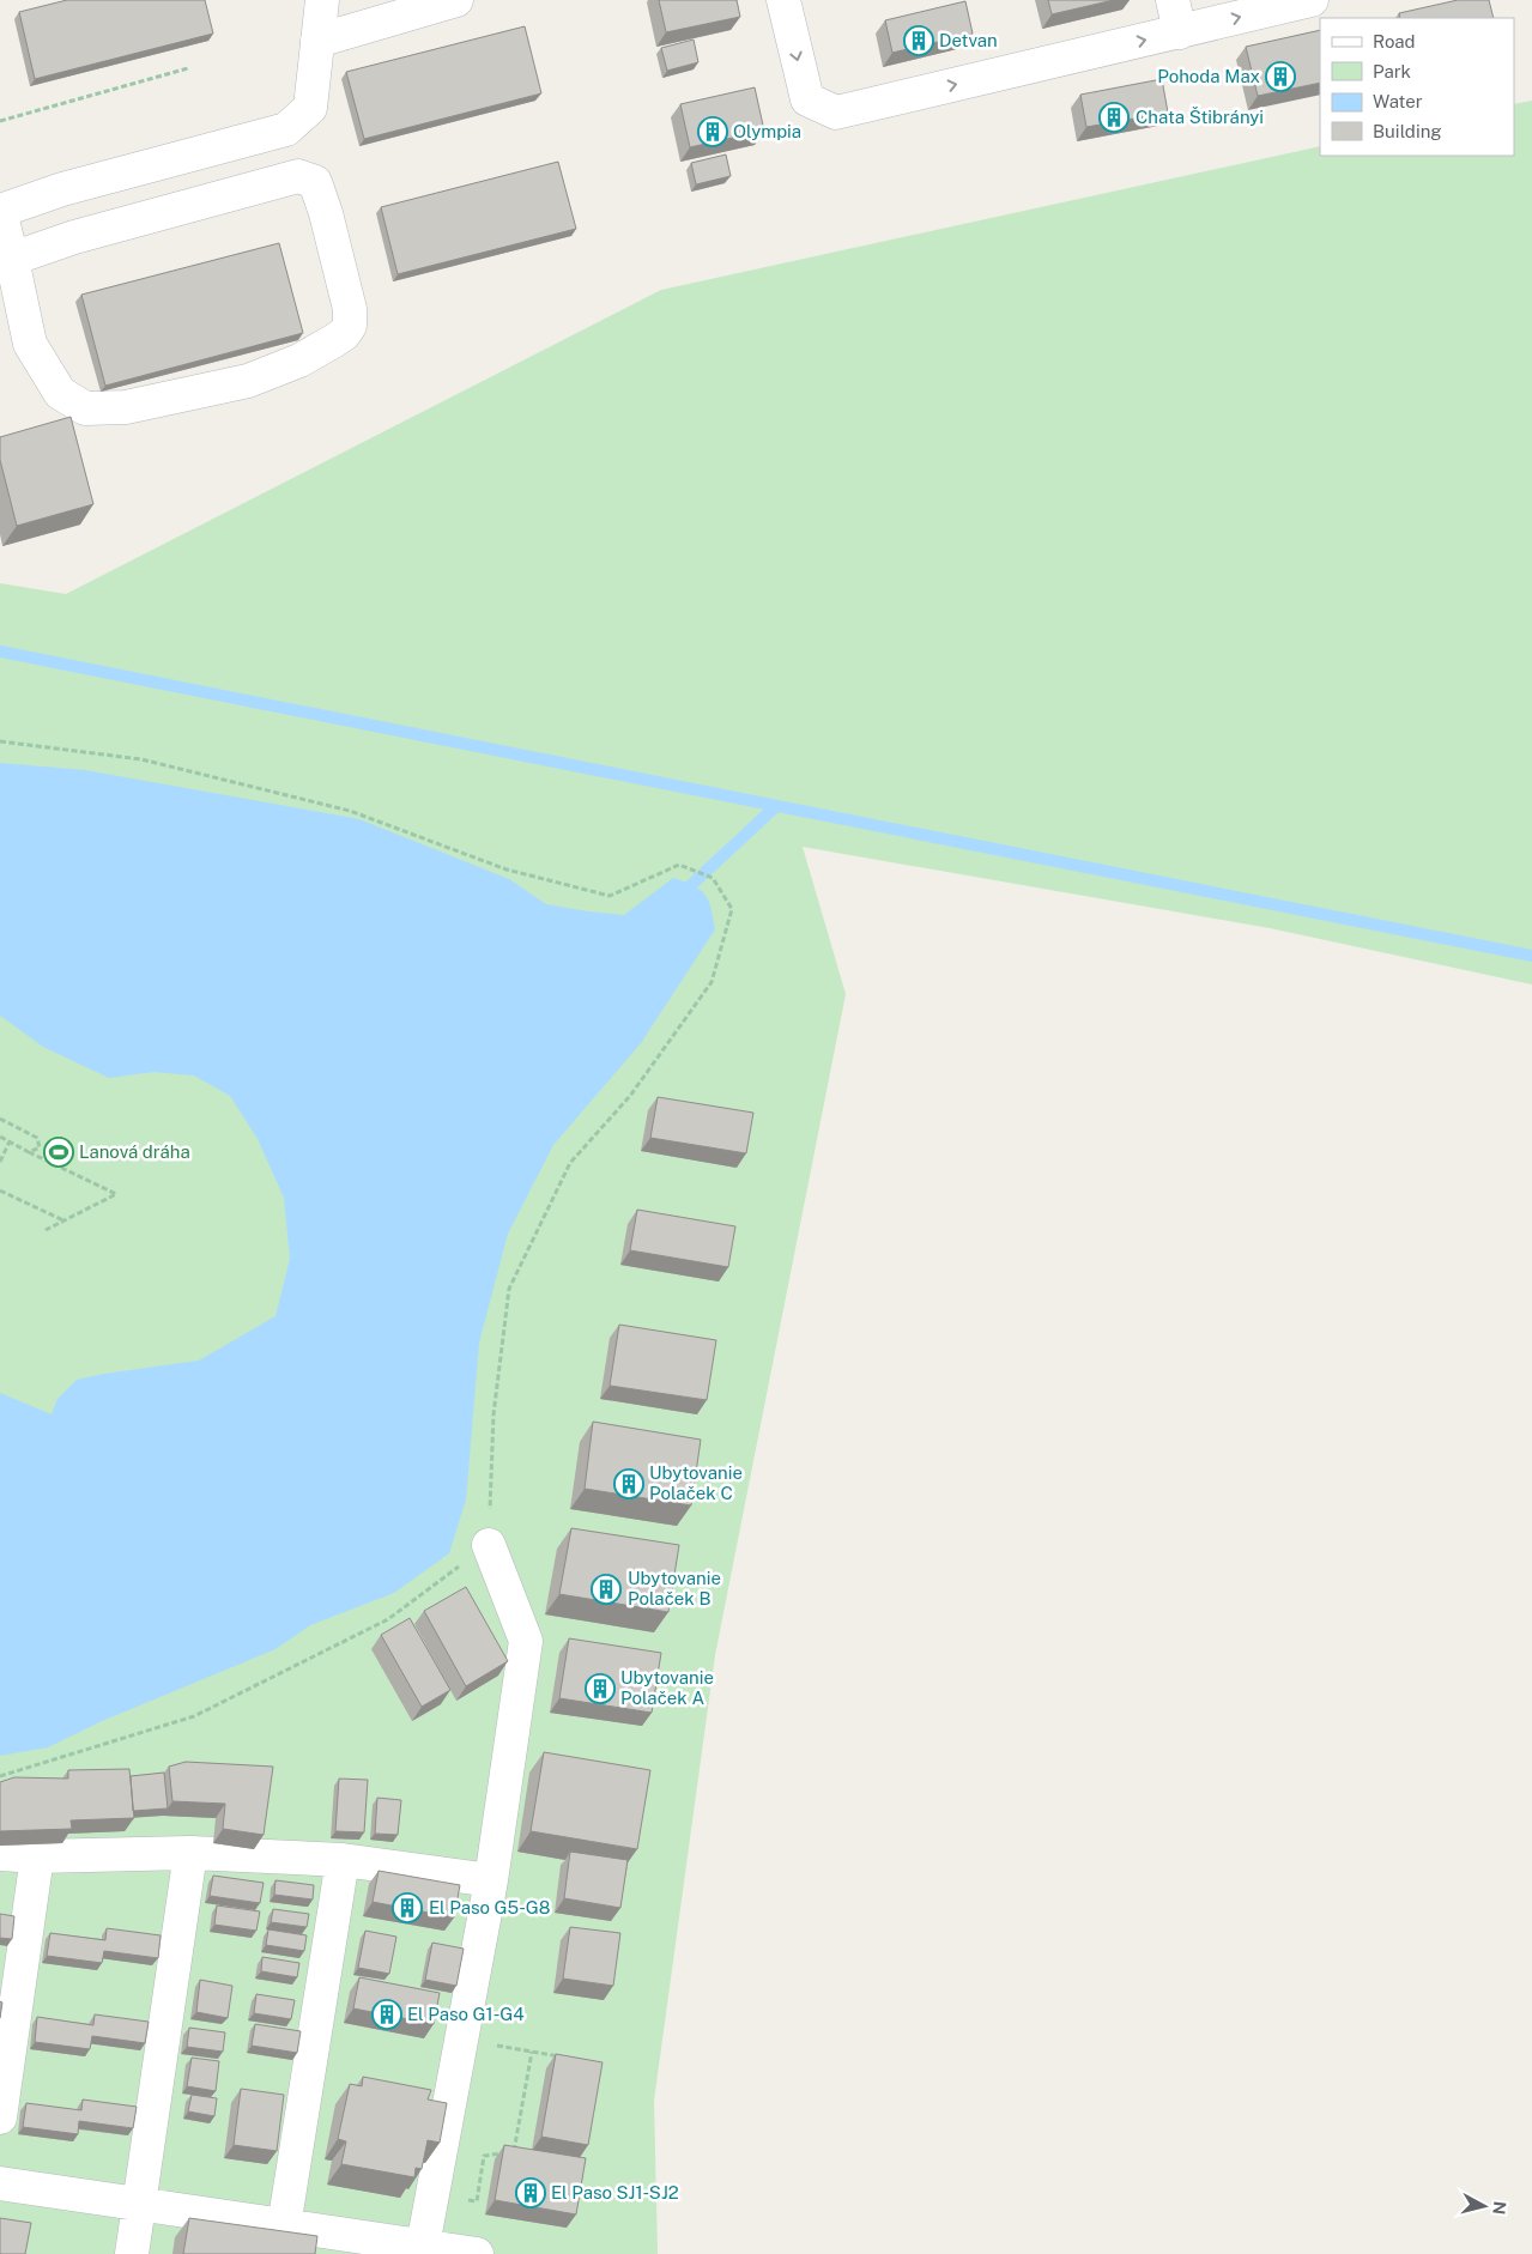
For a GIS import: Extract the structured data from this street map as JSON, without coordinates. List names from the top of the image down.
{
  "places": {
    "building": [
      "Detvan",
      "Pohoda Max",
      "Chata Štibrányi",
      "Olympia",
      "Ubytovanie Polaček C",
      "Ubytovanie Polaček B",
      "Ubytovanie Polaček A",
      "El Paso G5-G8",
      "El Paso G1-G4",
      "El Paso SJ1-SJ2"
    ],
    "sports": ["Lanová dráha"]
  },
  "legend": [
    "Road",
    "Park",
    "Water",
    "Building"
  ],
  "north": "right"
}
